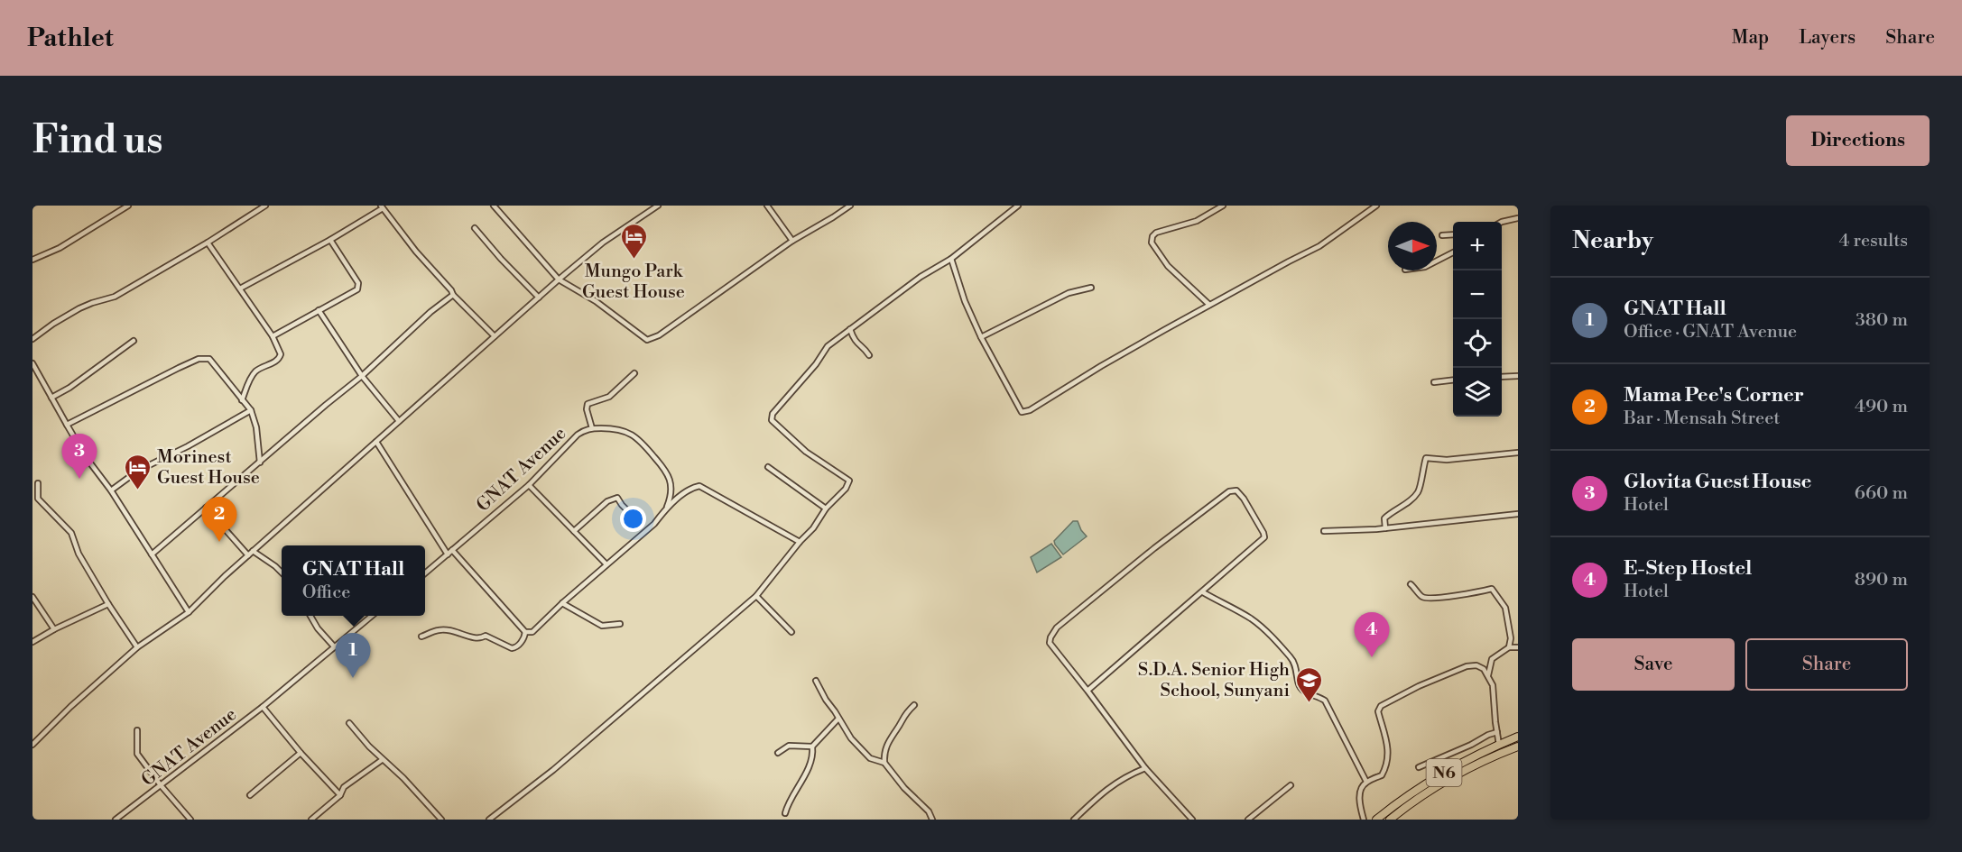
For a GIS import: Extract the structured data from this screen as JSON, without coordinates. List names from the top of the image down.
{
  "streets": {
    "main road": ["N6"],
    "street": ["GNAT Avenue"]
  },
  "places": {
    "hotel": ["Mungo Park Guest House", "Morinest Guest House"],
    "school or university": ["S.D.A. Senior High School, Sunyani"]
  },
  "north": "right",
  "page": {
    "header": "Pathlet",
    "nav": ["Map", "Layers", "Share"],
    "buttons": [
      "Directions",
      ["Save", "Share"]
    ],
    "title": "Find us",
    "heading": ["Nearby", "4 results"],
    "map_buttons": ["+", "−"],
    "list": [
      {
        "mark": "1",
        "name": "GNAT Hall",
        "note": "Office · GNAT Avenue",
        "value": "380 m"
      },
      {
        "mark": "2",
        "name": "Mama Pee's Corner",
        "note": "Bar · Mensah Street",
        "value": "490 m"
      },
      {
        "mark": "3",
        "name": "Glovita Guest House",
        "note": "Hotel",
        "value": "660 m"
      },
      {
        "mark": "4",
        "name": "E-Step Hostel",
        "note": "Hotel",
        "value": "890 m"
      }
    ],
    "pins": [
      "3",
      "2",
      "4",
      "1"
    ],
    "popup": ["GNAT Hall", "Office"]
  }
}
